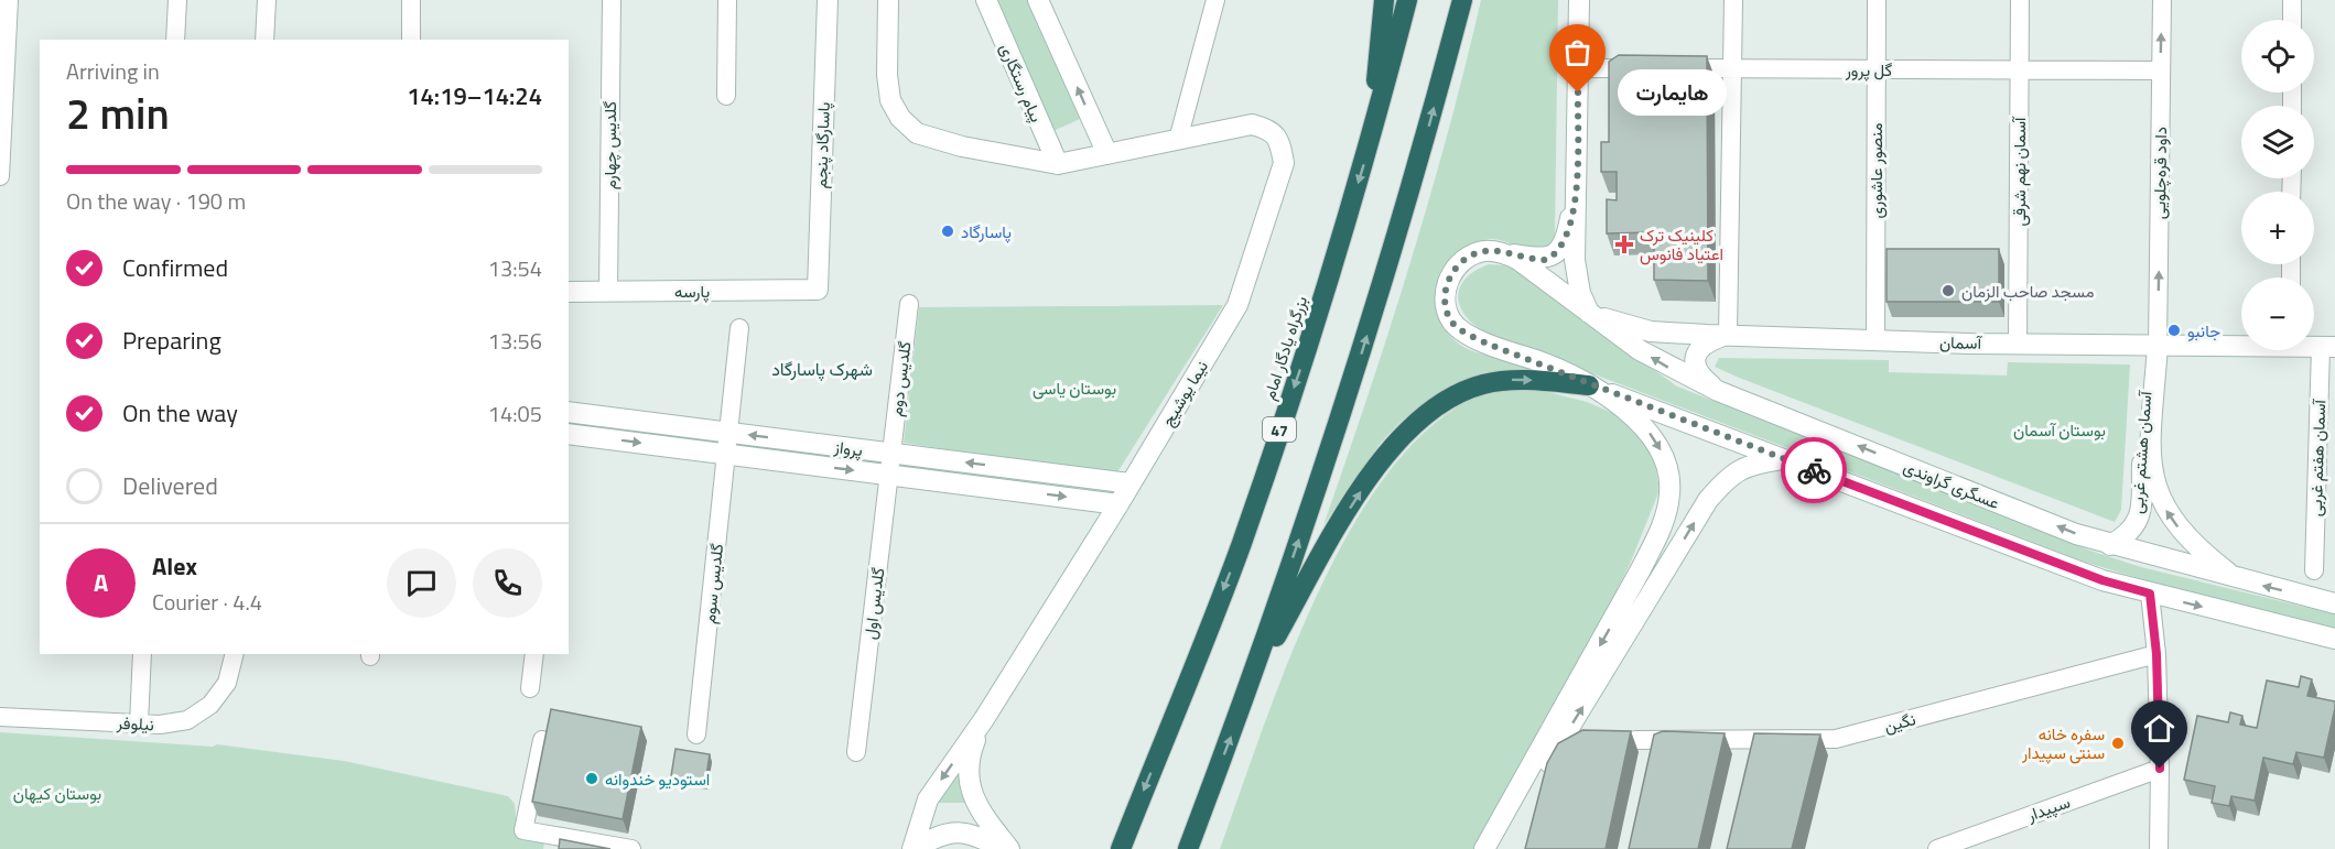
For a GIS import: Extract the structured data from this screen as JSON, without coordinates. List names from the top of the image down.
{
  "streets": {
    "highway": ["بزرگراه یادگار امام", "47"],
    "street": [
      "گل پرور",
      "پیام رستگاری",
      "گلدیس چهارم",
      "پاسارگاد پنجم",
      "منصور عاشوری",
      "آسمان نهم شرقی",
      "داود قره‌چلویی",
      "پارسه",
      "آسمان",
      "گلدیس دوم",
      "نیما یوشیج",
      "پرواز",
      "آسمان هشتم غربی",
      "آسمان هفتم غربی",
      "عسگری گراوندی",
      "گلدیس سوم",
      "گلدیس اول",
      "نگین",
      "نیلوفر",
      "سپیدار"
    ]
  },
  "crossings": [
    ["گل پرور", "منصور عاشوری"],
    ["گل پرور", "آسمان نهم شرقی"],
    ["گل پرور", "داود قره‌چلویی"],
    ["گلدیس چهارم", "پارسه"],
    ["پاسارگاد پنجم", "پارسه"],
    ["منصور عاشوری", "آسمان"],
    ["آسمان نهم شرقی", "آسمان"],
    ["داود قره‌چلویی", "آسمان"],
    ["داود قره‌چلویی", "آسمان هشتم غربی"],
    ["آسمان", "آسمان هشتم غربی"],
    ["آسمان", "عسگری گراوندی"],
    ["گلدیس دوم", "پرواز"],
    ["گلدیس دوم", "گلدیس اول"],
    ["نیما یوشیج", "پرواز"],
    ["پرواز", "گلدیس سوم"],
    ["پرواز", "گلدیس اول"],
    ["آسمان هشتم غربی", "عسگری گراوندی"]
  ],
  "one_way": ["داود قره‌چلویی", "آسمان هشتم غربی"],
  "districts": ["شهرک پاسارگاد"],
  "parks": ["بوستان یاسی", "بوستان آسمان", "بوستان کیهان"],
  "places": {
    "other": [
      "هایمارت",
      "پاسارگاد",
      "مسجد صاحب الزمان",
      "جانبو",
      "سفره خانه سنتی سپیدار",
      "استودیو خندوانه"
    ],
    "health": ["کلینیک ترک اعتیاد فانوس"]
  },
  "page": {
    "map_buttons": ["+", "−"],
    "heading": ["2 min", "Arriving in", "14:19–14:24"],
    "panel": ["Alex", "Courier · 4.4"],
    "bubble": "هایمارت",
    "bar": "On the way · 190 m",
    "list": [
      ["Confirmed", "13:54"],
      ["Preparing", "13:56"],
      ["On the way", "14:05"],
      "Delivered"
    ],
    "round": "A"
  }
}
